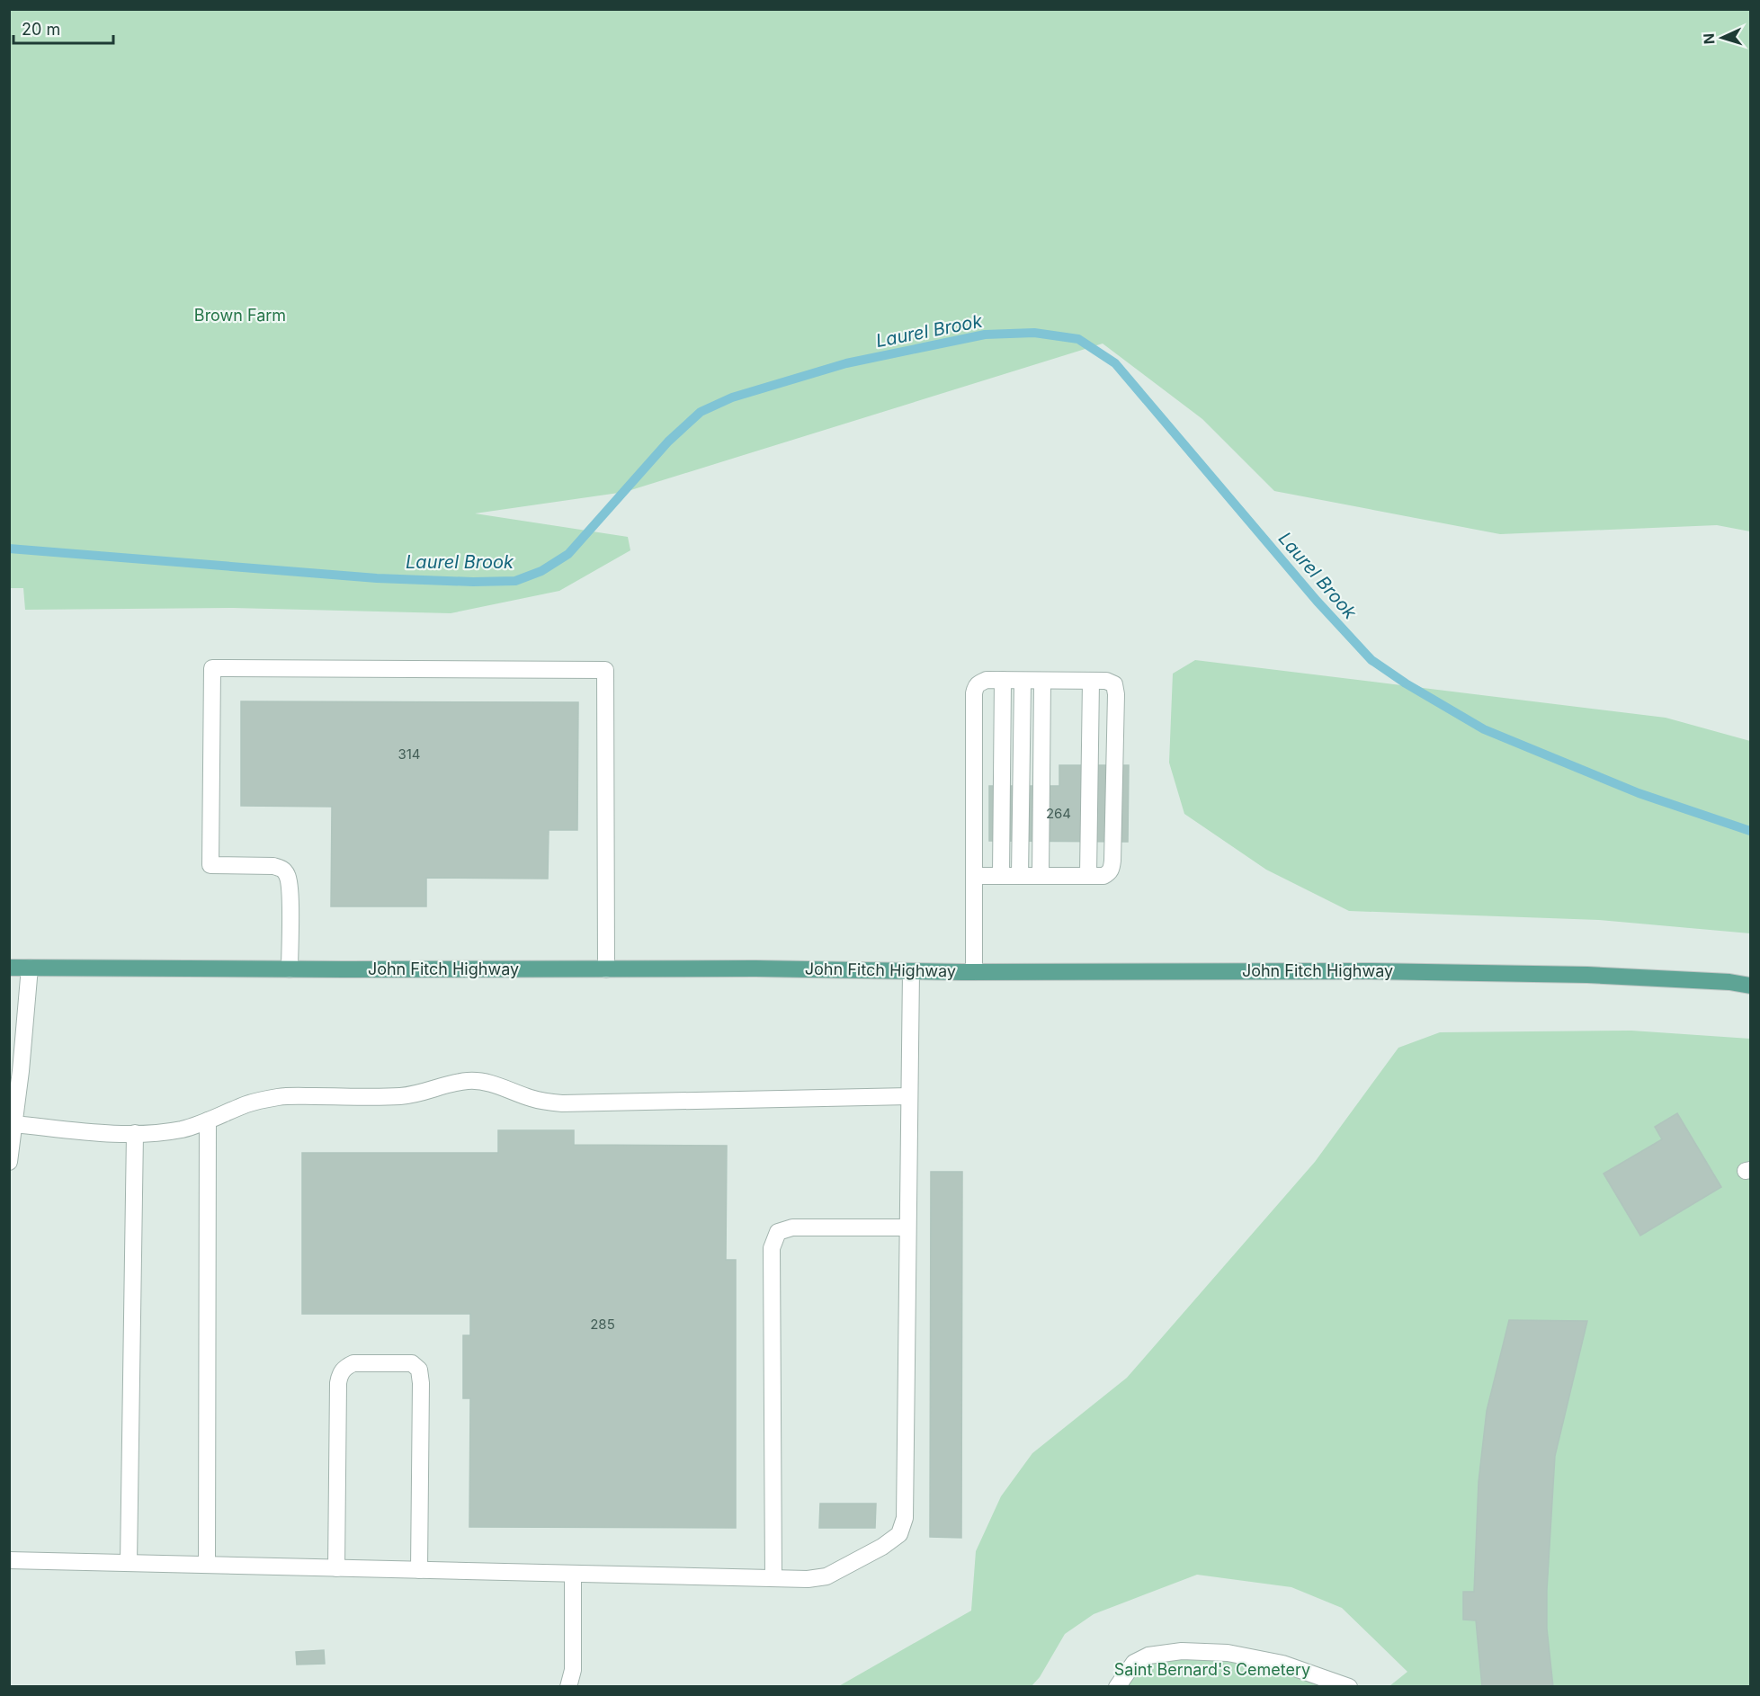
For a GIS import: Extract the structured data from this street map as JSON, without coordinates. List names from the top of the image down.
{
  "streets": {
    "main road": ["John Fitch Highway"]
  },
  "water": ["Laurel Brook"],
  "parks": ["Brown Farm", "Saint Bernard's Cemetery"],
  "house_numbers": ["314", "264", "285"],
  "scale_bar": "20 m",
  "north": "left"
}
